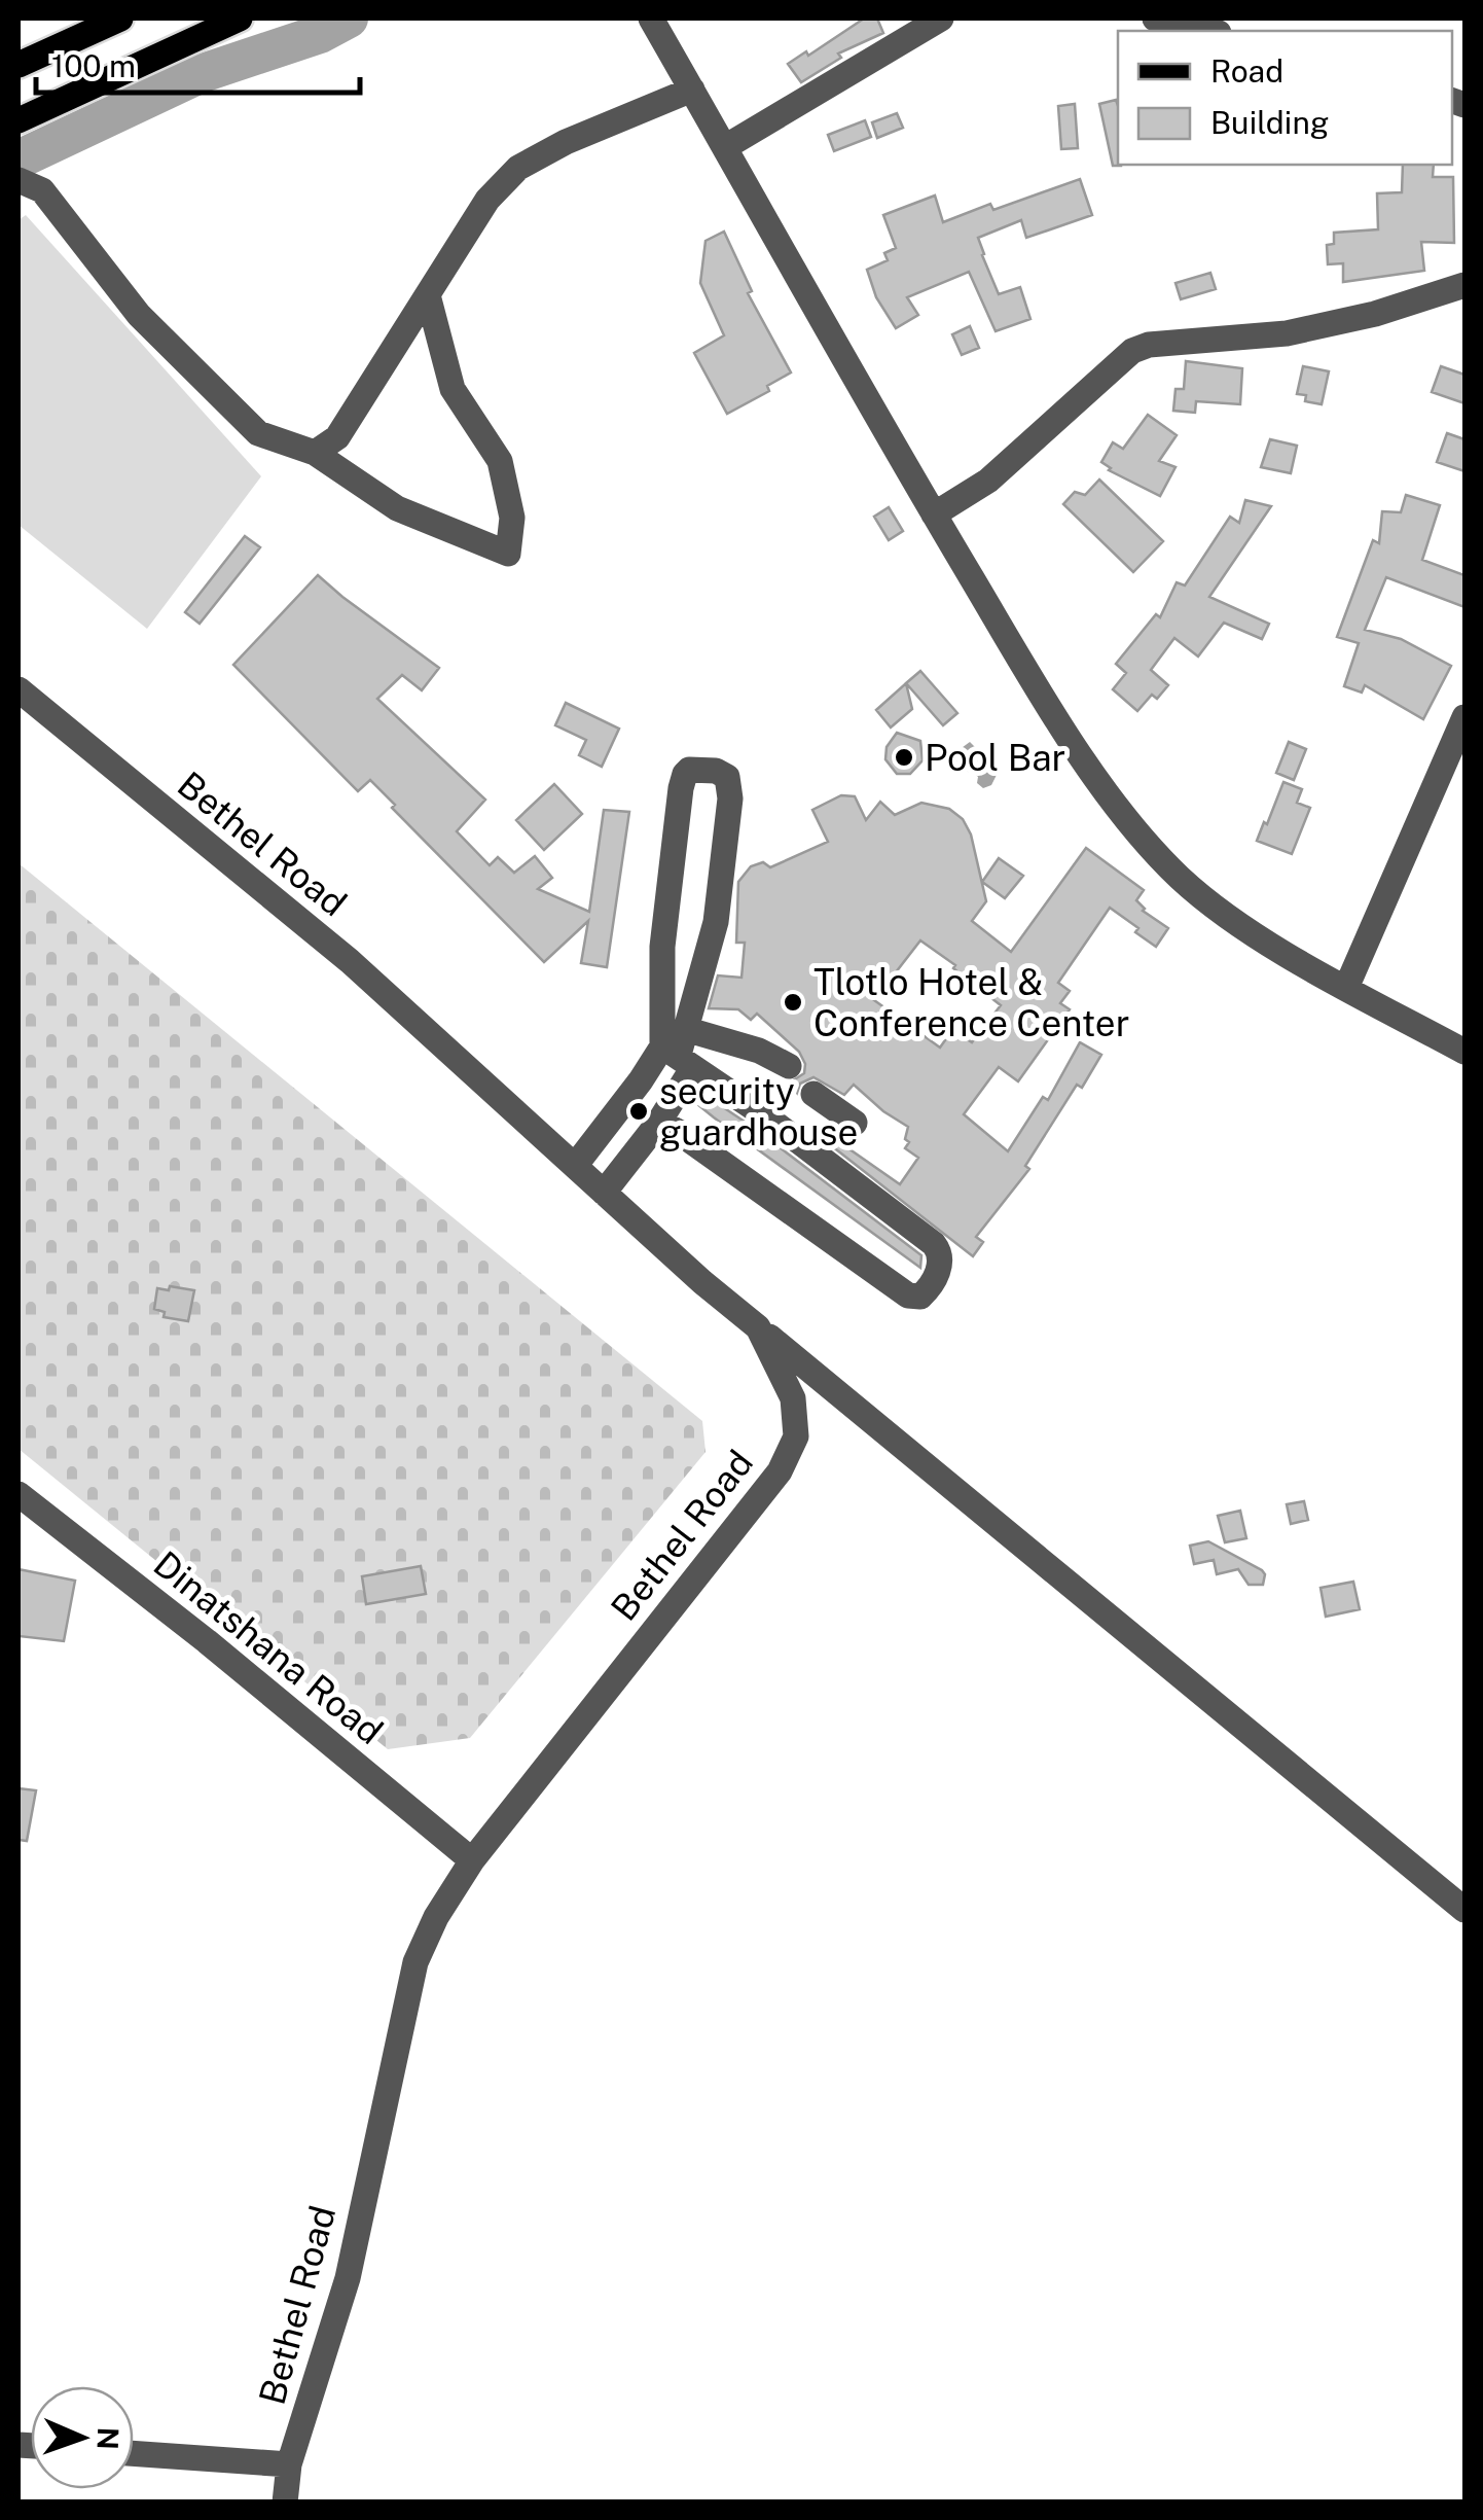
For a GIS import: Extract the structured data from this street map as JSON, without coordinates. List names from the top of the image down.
{
  "streets": {
    "street": ["Bethel Road", "Dinatshana Road"]
  },
  "crossings": [
    ["Bethel Road", "Dinatshana Road"]
  ],
  "places": ["Pool Bar", "Tlotlo Hotel & Conference Center", "security guardhouse"],
  "legend": ["Road", "Building"],
  "scale_bar": "100 m",
  "north": "right"
}
